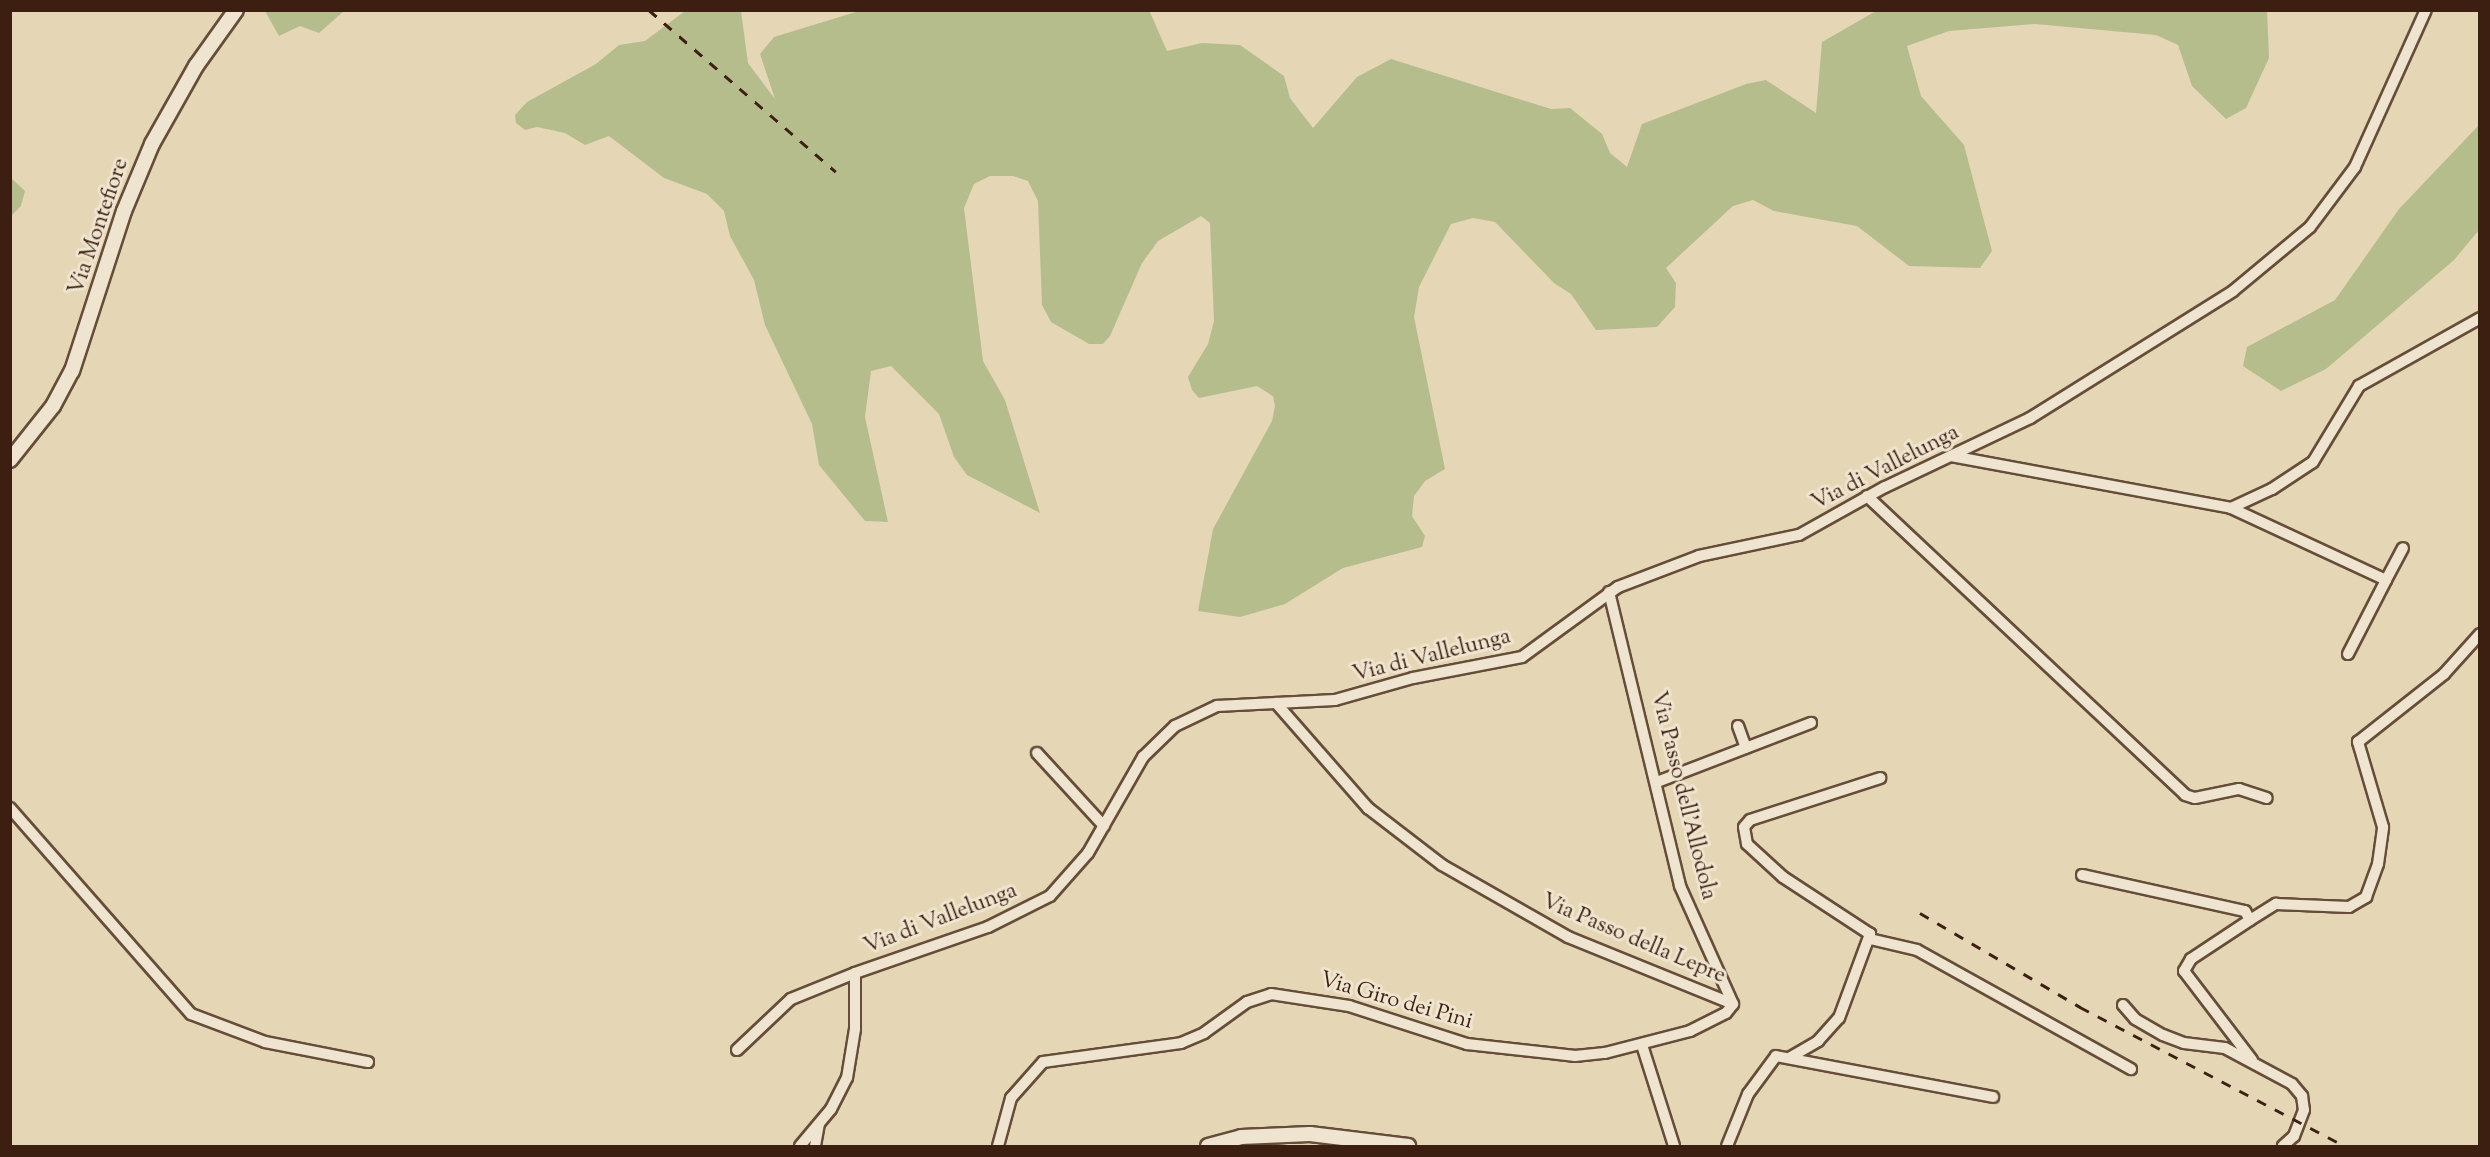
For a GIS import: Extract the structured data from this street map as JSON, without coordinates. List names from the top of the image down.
{
  "streets": {
    "main road": ["Via Montefiore"],
    "street": [
      "Via di Vallelunga",
      "Via Passo dell'Allodola",
      "Via Passo della Lepre",
      "Via Giro dei Pini"
    ]
  },
  "crossings": [
    ["Via di Vallelunga", "Via Passo dell'Allodola"],
    ["Via di Vallelunga", "Via Passo della Lepre"],
    ["Via Passo dell'Allodola", "Via Passo della Lepre"],
    ["Via Passo dell'Allodola", "Via Giro dei Pini"],
    ["Via Passo della Lepre", "Via Giro dei Pini"]
  ]
}
